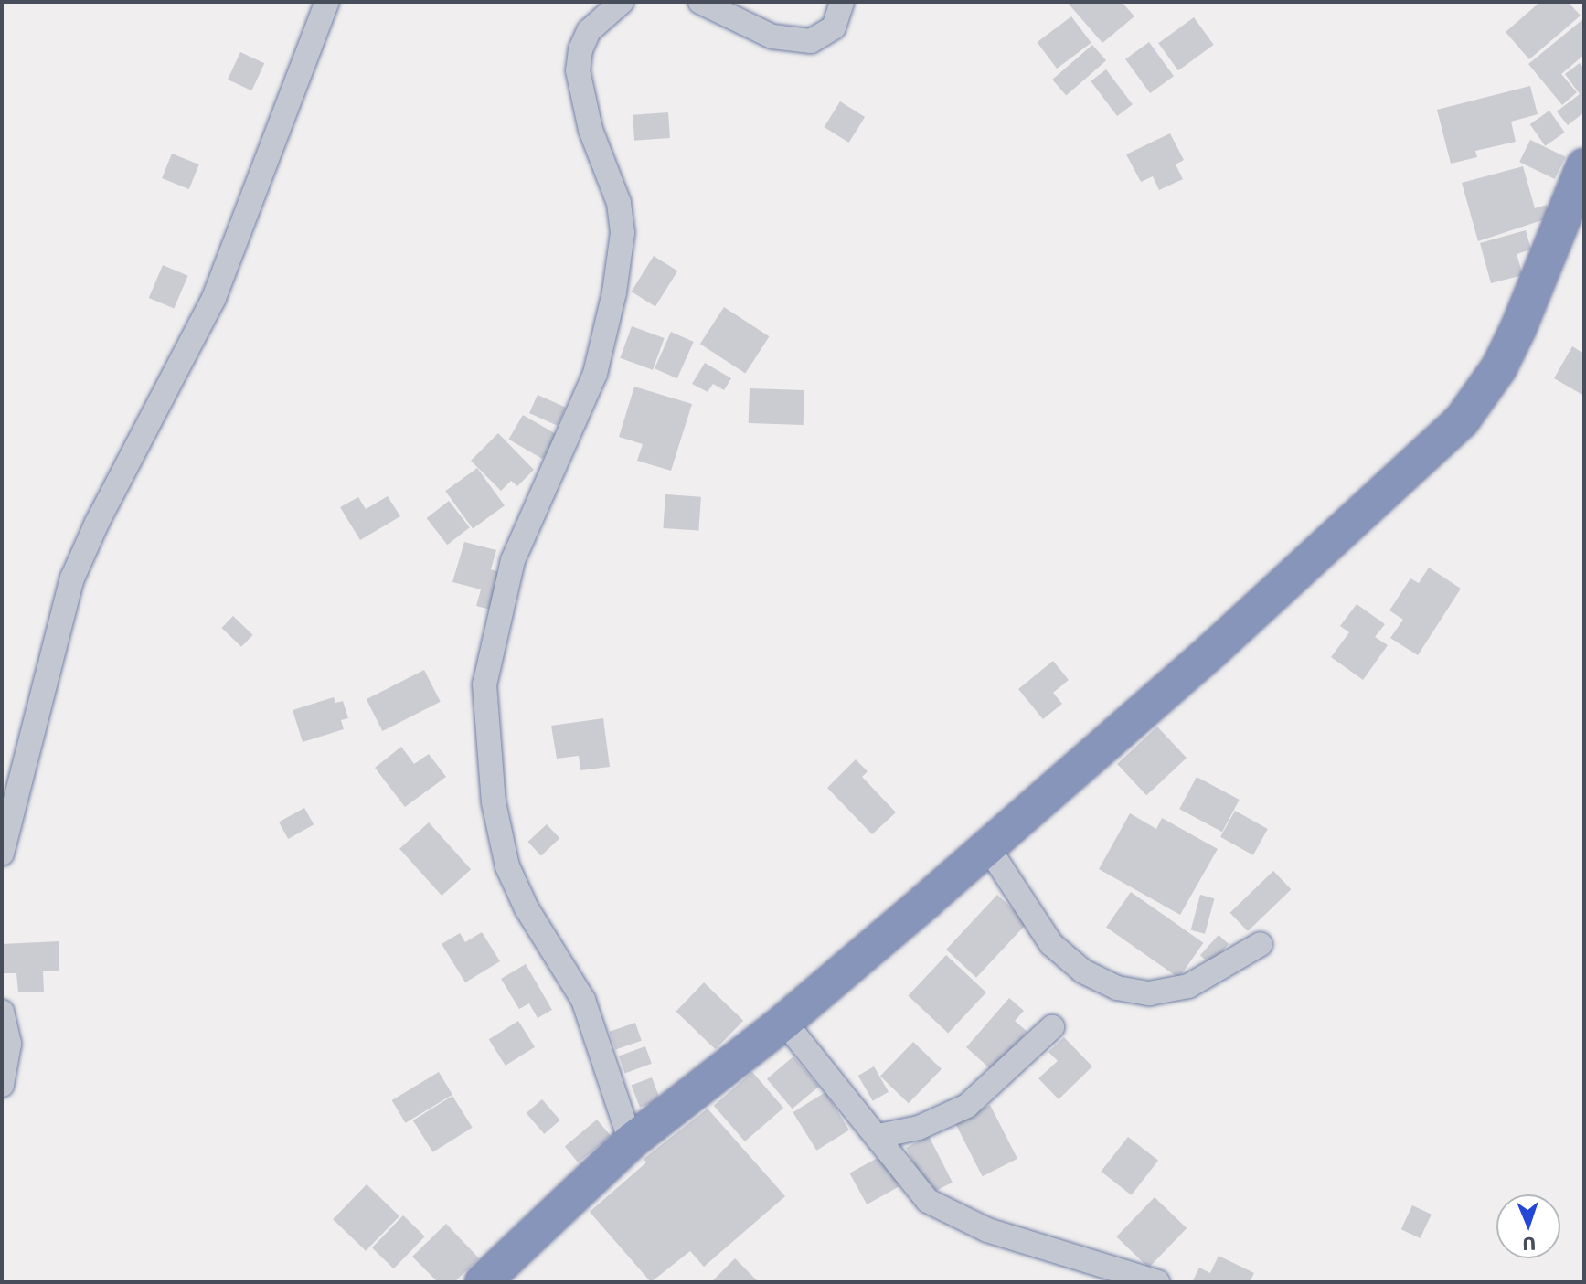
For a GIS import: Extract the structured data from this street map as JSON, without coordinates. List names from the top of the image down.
{
  "north": "bottom"
}
